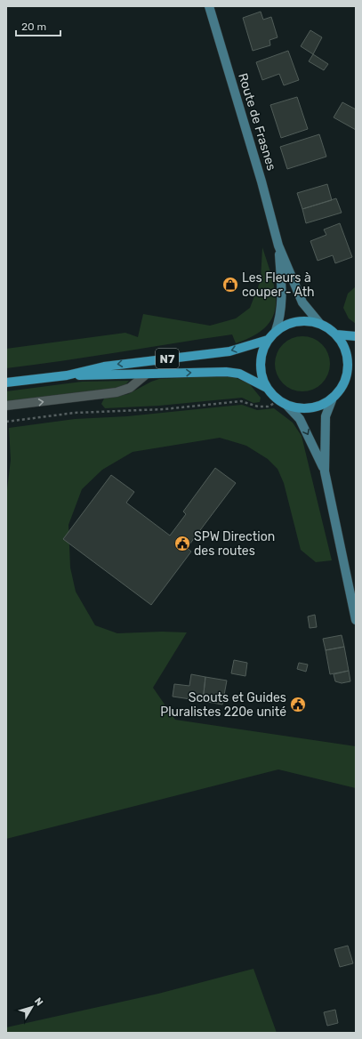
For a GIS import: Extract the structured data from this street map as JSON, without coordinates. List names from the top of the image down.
{
  "streets": {
    "main road": ["Route de Frasnes", "N7"]
  },
  "crossings": [
    ["Route de Frasnes", "N7"]
  ],
  "places": {
    "shop": ["Les Fleurs à couper - Ath"],
    "public building": ["SPW Direction des routes", "Scouts et Guides Pluralistes 220e unité"]
  },
  "scale_bar": "20 m",
  "north": "top right"
}
